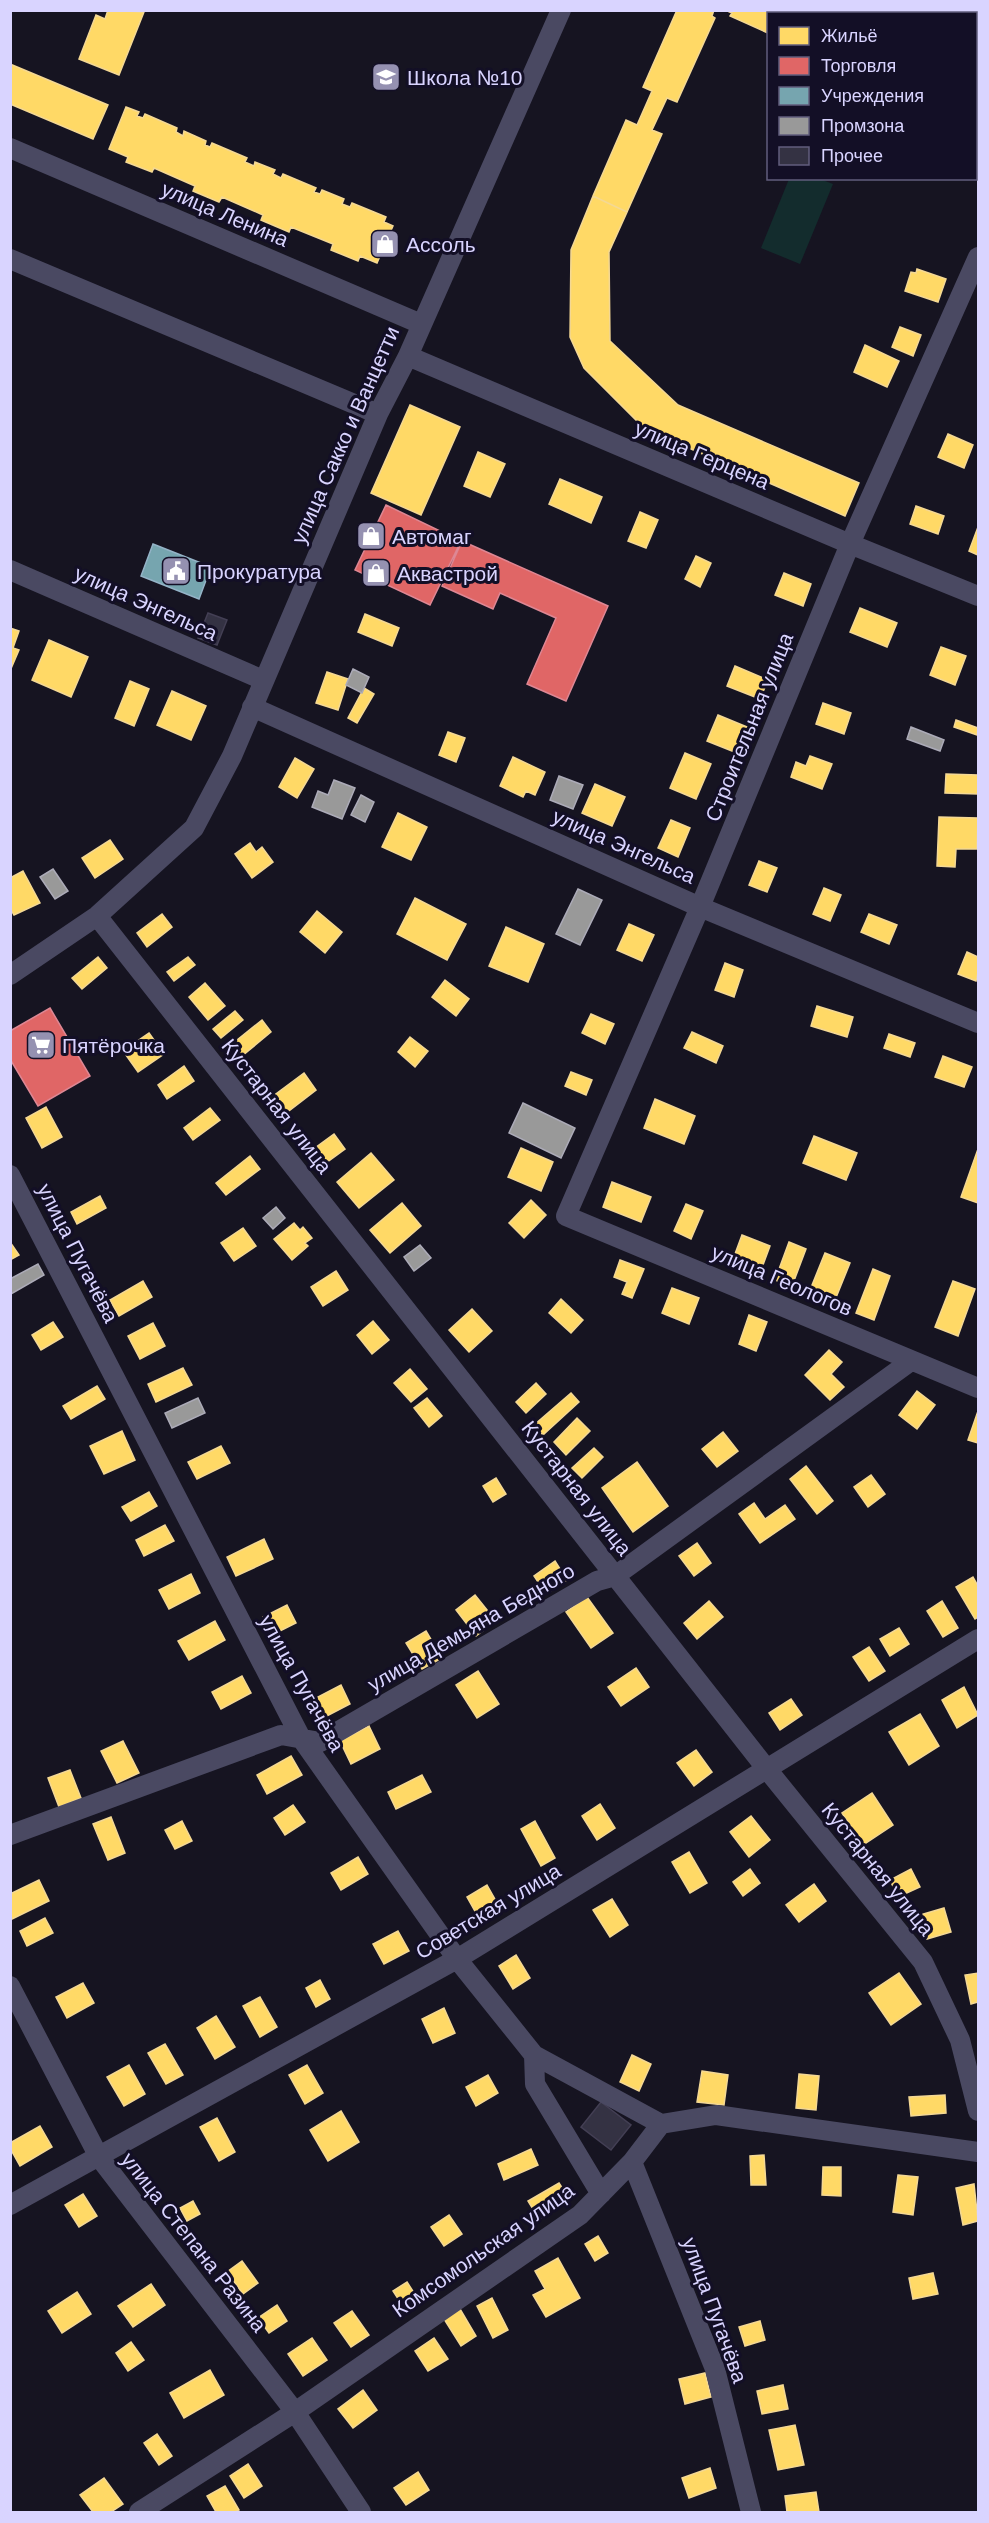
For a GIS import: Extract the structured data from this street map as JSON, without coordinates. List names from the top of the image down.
{
  "streets": {
    "street": [
      "улица Ленина",
      "улица Сакко и Ванцетти",
      "улица Герцена",
      "улица Энгельса",
      "Строительная улица",
      "Кустарная улица",
      "улица Пугачёва",
      "улица Геологов",
      "улица Демьяна Бедного",
      "Советская улица",
      "улица Степана Разина",
      "Комсомольская улица"
    ]
  },
  "crossings": [
    ["улица Ленина", "улица Сакко и Ванцетти"],
    ["улица Сакко и Ванцетти", "улица Герцена"],
    ["улица Сакко и Ванцетти", "улица Энгельса"],
    ["улица Сакко и Ванцетти", "Кустарная улица"],
    ["улица Герцена", "Строительная улица"],
    ["улица Энгельса", "Строительная улица"],
    ["Строительная улица", "улица Геологов"],
    ["Кустарная улица", "улица Демьяна Бедного"],
    ["Кустарная улица", "Советская улица"],
    ["улица Пугачёва", "улица Демьяна Бедного"],
    ["улица Пугачёва", "Советская улица"],
    ["улица Пугачёва", "Комсомольская улица"],
    ["улица Геологов", "улица Демьяна Бедного"],
    ["Советская улица", "улица Степана Разина"],
    ["улица Степана Разина", "Комсомольская улица"]
  ],
  "places": {
    "school or university": ["Школа №10"],
    "shop": ["Ассоль", "Автомаг", "Аквастрой"],
    "public building": ["Прокуратура"],
    "supermarket": ["Пятёрочка"]
  },
  "legend": [
    "Жильё",
    "Торговля",
    "Учреждения",
    "Промзона",
    "Прочее"
  ]
}
